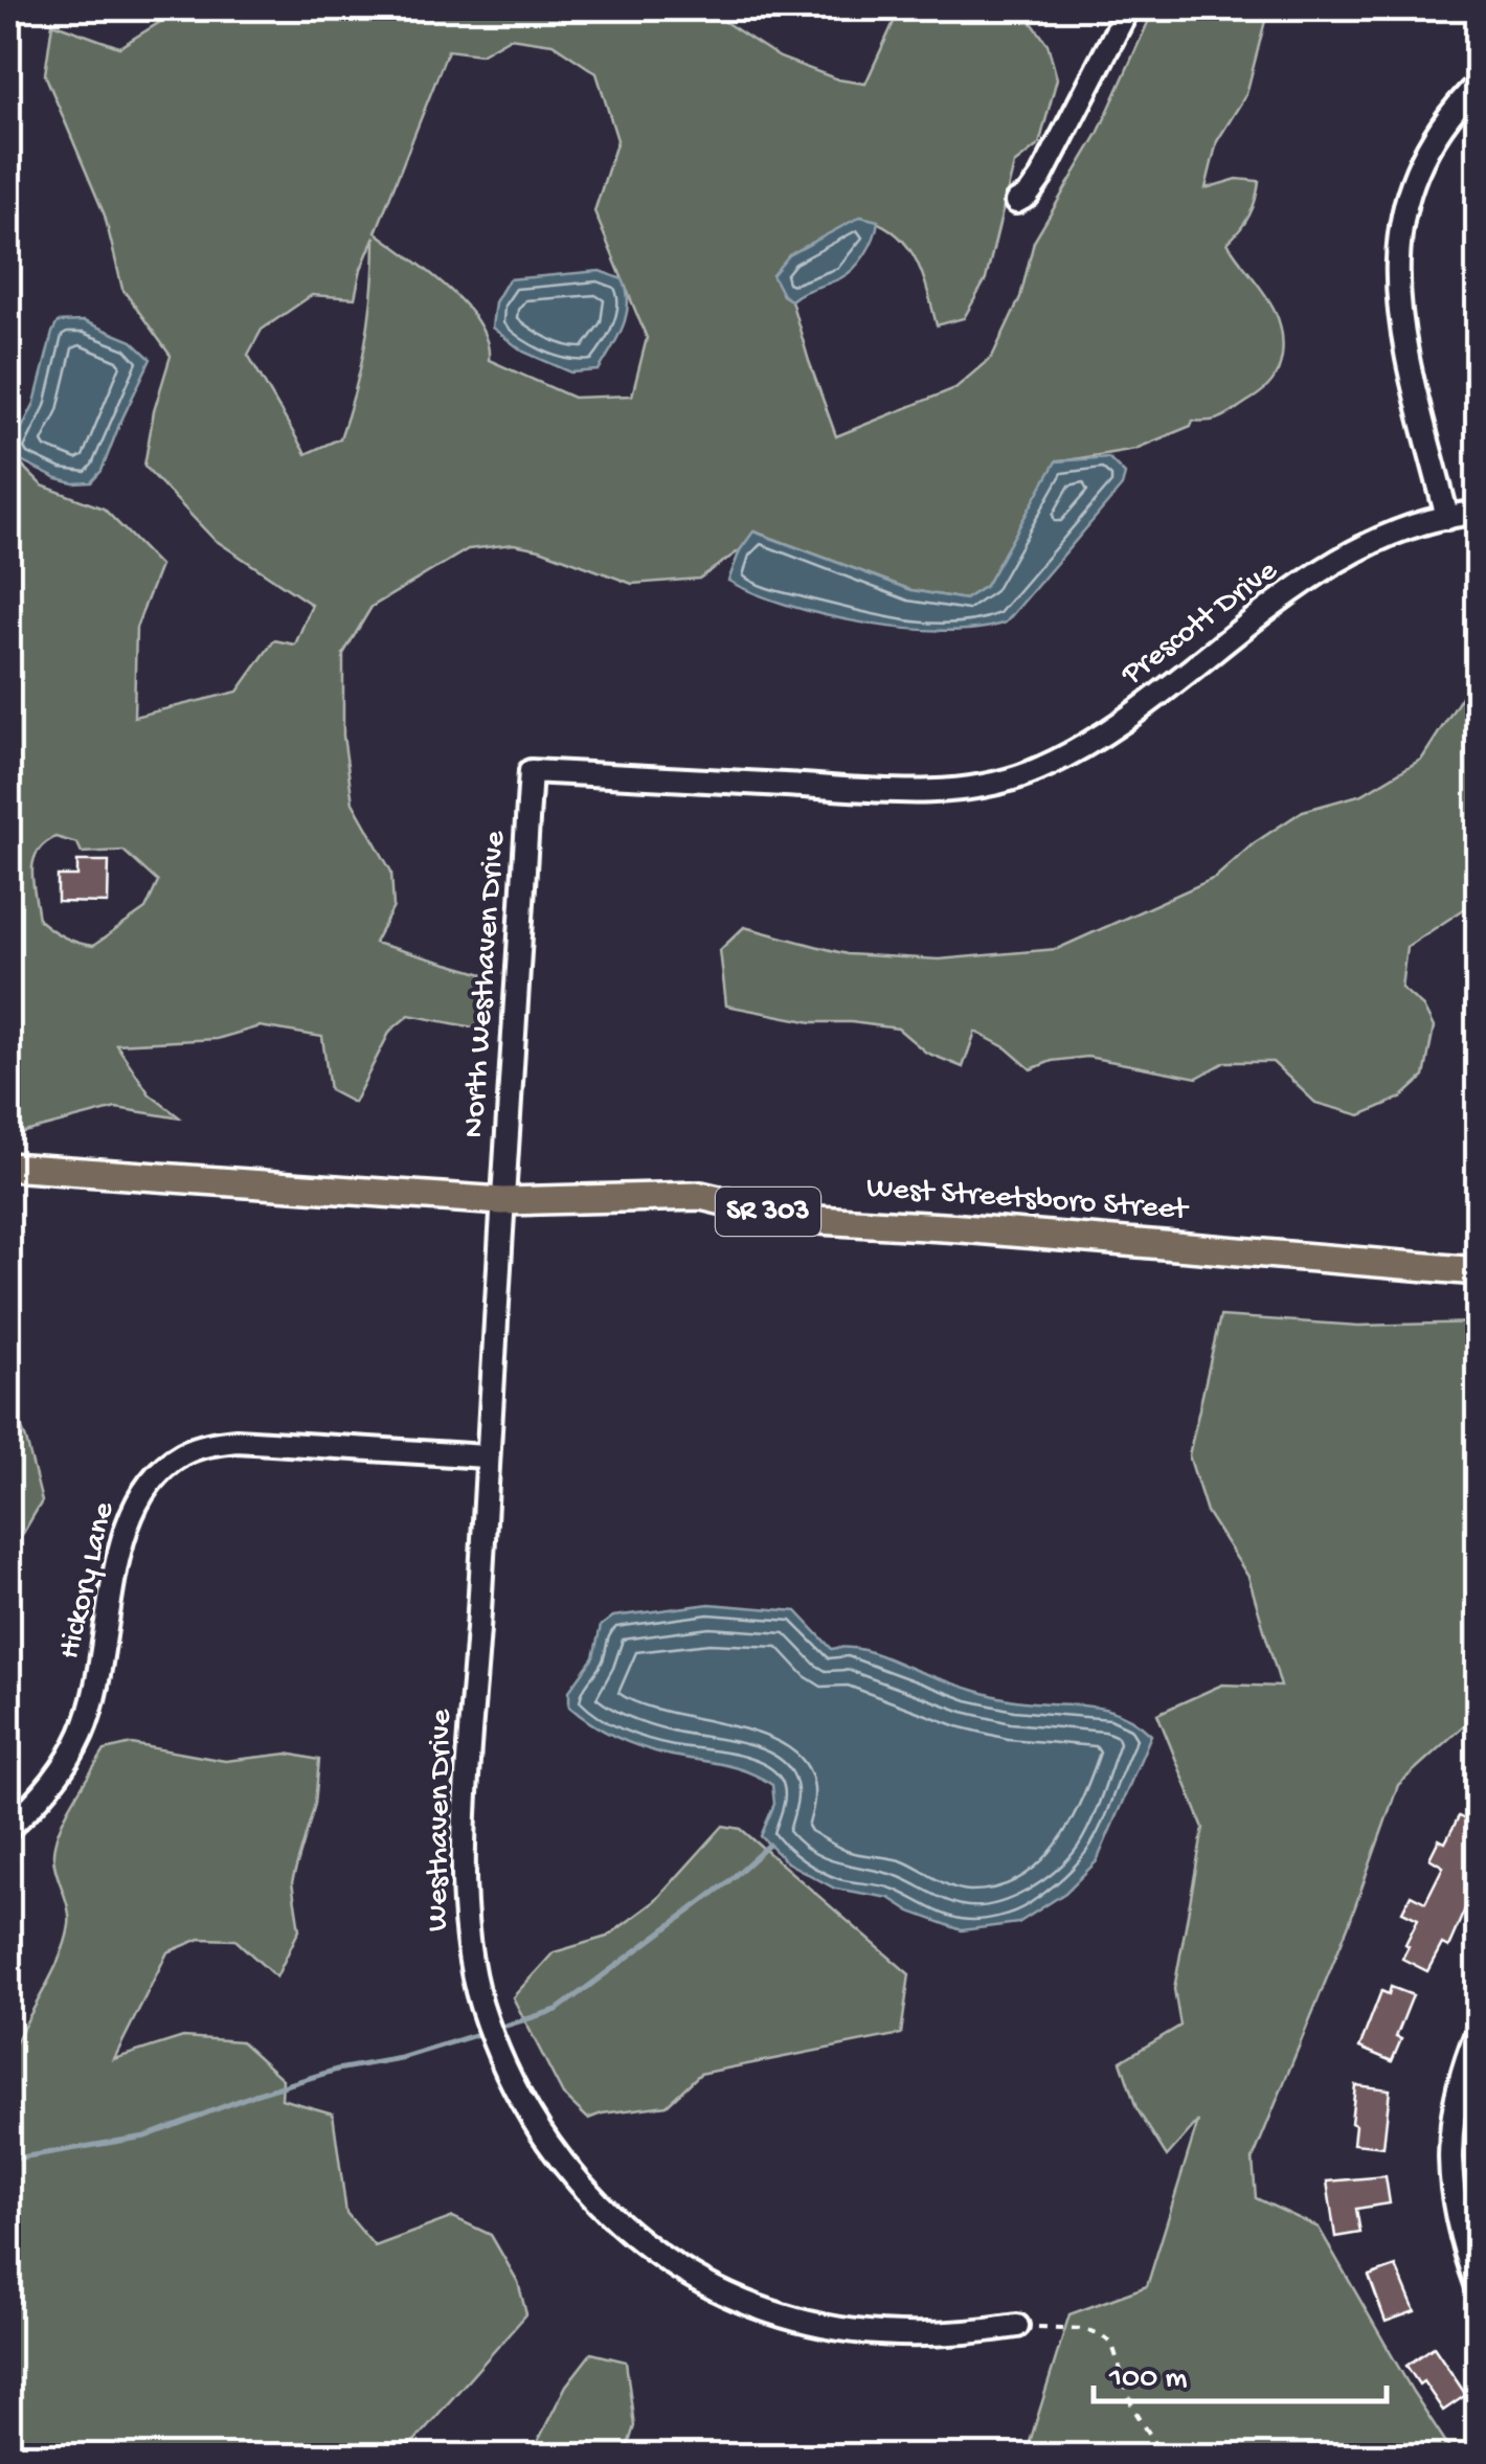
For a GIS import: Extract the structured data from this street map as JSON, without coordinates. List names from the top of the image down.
{
  "streets": {
    "main road": ["West Streetsboro Street", "SR 303"],
    "street": [
      "Prescott Drive",
      "North Westhaven Drive",
      "Hickory Lane",
      "Westhaven Drive"
    ]
  },
  "crossings": [
    ["Prescott Drive", "North Westhaven Drive"],
    ["North Westhaven Drive", "West Streetsboro Street"],
    ["North Westhaven Drive", "Westhaven Drive"],
    ["West Streetsboro Street", "Westhaven Drive"],
    ["Hickory Lane", "Westhaven Drive"]
  ],
  "scale_bar": "100 m"
}
